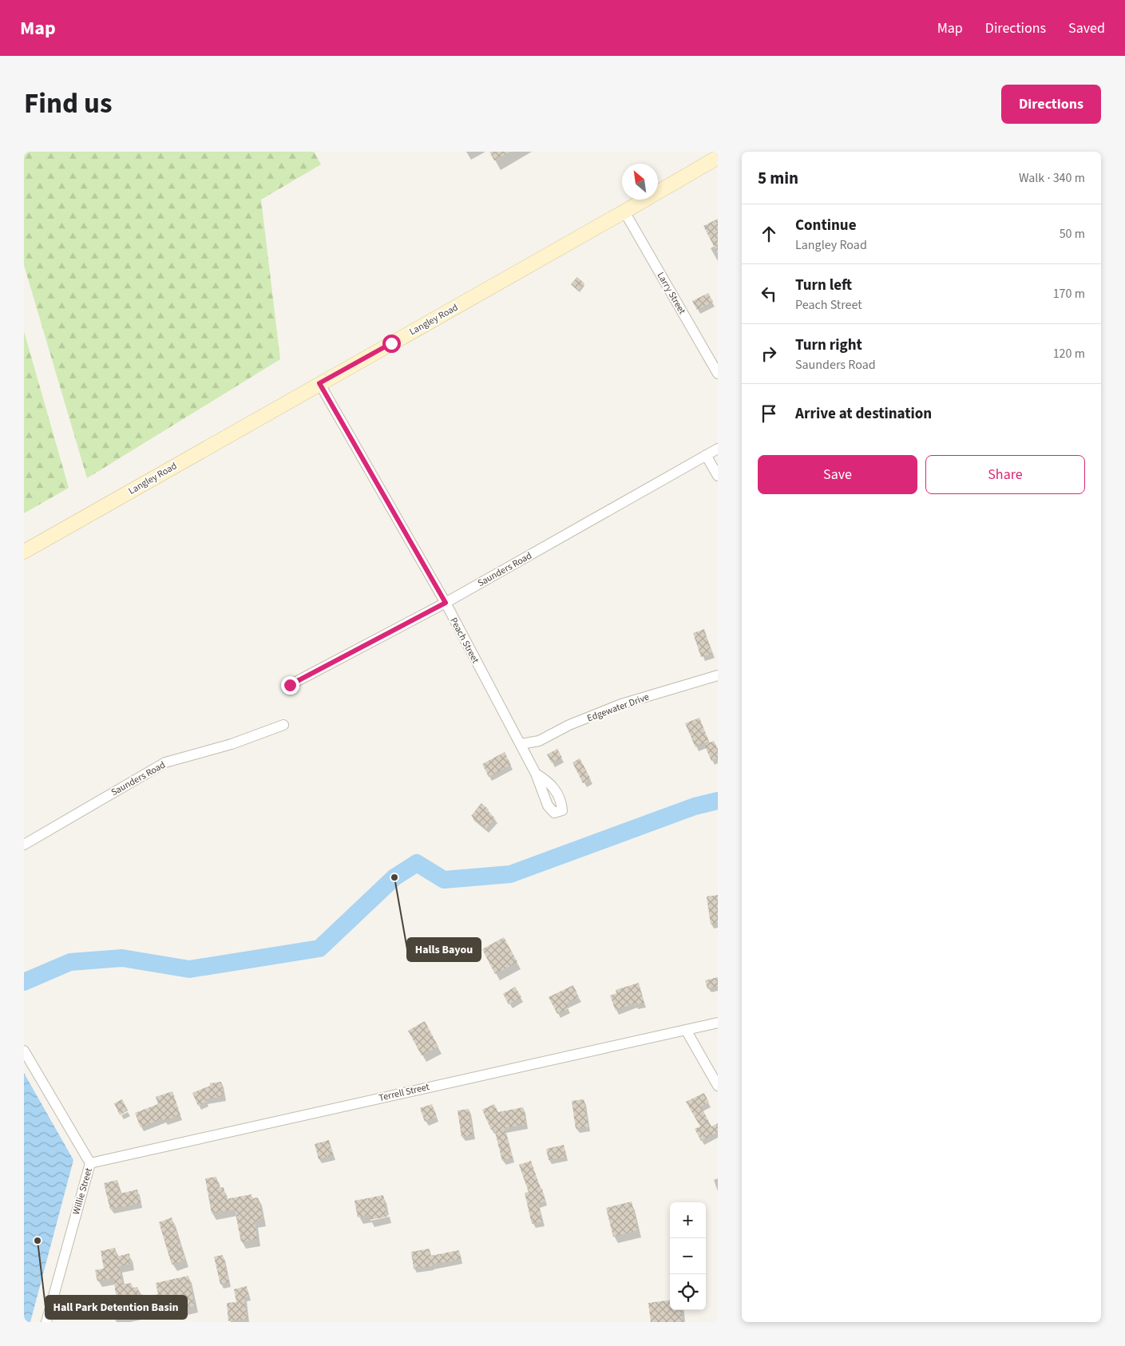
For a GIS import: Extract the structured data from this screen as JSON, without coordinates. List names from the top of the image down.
{
  "streets": {
    "street": [
      "Larry Street",
      "Langley Road",
      "Saunders Road",
      "Peach Street",
      "Edgewater Drive",
      "Terrell Street",
      "Willie Street"
    ]
  },
  "crossings": [
    ["Larry Street", "Langley Road"],
    ["Langley Road", "Peach Street"],
    ["Saunders Road", "Peach Street"],
    ["Peach Street", "Edgewater Drive"],
    ["Terrell Street", "Willie Street"]
  ],
  "places": ["Halls Bayou", "Hall Park Detention Basin"],
  "north": "top left",
  "page": {
    "header": "Map",
    "nav": ["Map", "Directions", "Saved"],
    "title": "Find us",
    "buttons": [
      "Directions",
      ["Save", "Share"]
    ],
    "heading": ["5 min", "Walk · 340 m"],
    "list": [
      ["Continue", "Langley Road", "50 m"],
      ["Turn left", "Peach Street", "170 m"],
      ["Turn right", "Saunders Road", "120 m"],
      "Arrive at destination"
    ],
    "map_buttons": ["+", "−"]
  }
}
